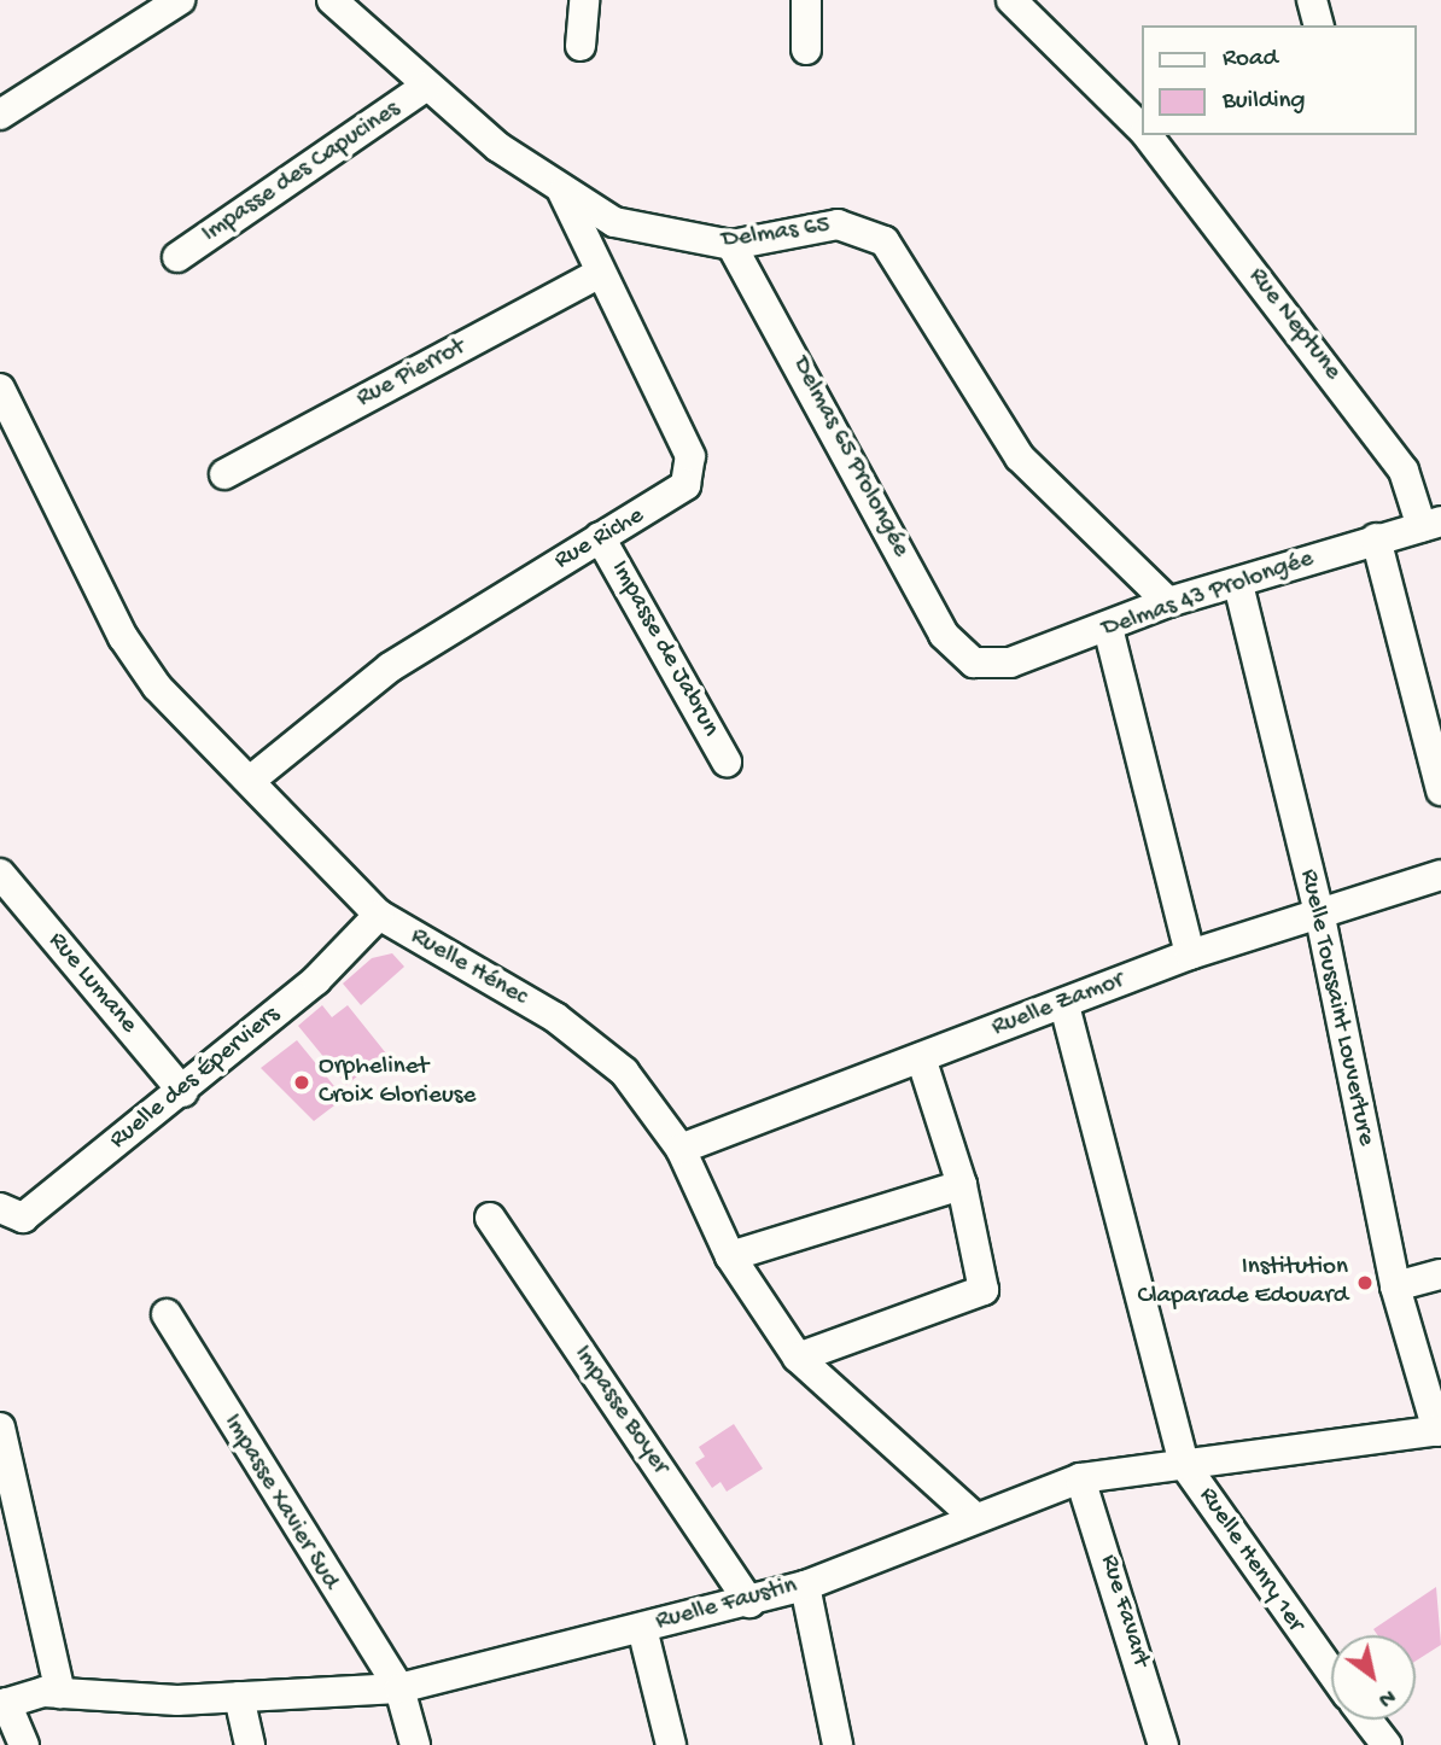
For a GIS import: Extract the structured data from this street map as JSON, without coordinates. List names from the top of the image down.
{
  "streets": {
    "street": [
      "Impasse des Capucines",
      "Delmas 65",
      "Rue Neptune",
      "Rue Pierrot",
      "Delmas 65 Prolongée",
      "Rue Riche",
      "Delmas 43 Prolongée",
      "Impasse de Jabrun",
      "Ruelle Hénec",
      "Rue Lumane",
      "Ruelle Zamor",
      "Ruelle Toussaint Louverture",
      "Ruelle des Éperviers",
      "Impasse Boyer",
      "Impasse Xavier Sud",
      "Ruelle Henry 1er",
      "Ruelle Faustin",
      "Rue Favart"
    ]
  },
  "crossings": [
    ["Impasse des Capucines", "Delmas 65"],
    ["Delmas 65", "Delmas 65 Prolongée"],
    ["Delmas 65", "Rue Riche"],
    ["Delmas 65", "Delmas 43 Prolongée"],
    ["Rue Neptune", "Delmas 43 Prolongée"],
    ["Rue Pierrot", "Rue Riche"],
    ["Delmas 65 Prolongée", "Delmas 43 Prolongée"],
    ["Rue Riche", "Impasse de Jabrun"],
    ["Rue Riche", "Ruelle Hénec"],
    ["Delmas 43 Prolongée", "Ruelle Toussaint Louverture"],
    ["Ruelle Hénec", "Ruelle Zamor"],
    ["Ruelle Hénec", "Ruelle des Éperviers"],
    ["Ruelle Hénec", "Ruelle Faustin"],
    ["Rue Lumane", "Ruelle des Éperviers"],
    ["Ruelle Zamor", "Ruelle Toussaint Louverture"],
    ["Ruelle Toussaint Louverture", "Ruelle Faustin"],
    ["Impasse Boyer", "Ruelle Faustin"],
    ["Impasse Xavier Sud", "Ruelle Faustin"],
    ["Ruelle Henry 1er", "Ruelle Faustin"],
    ["Ruelle Faustin", "Rue Favart"]
  ],
  "places": ["Orphelinet Croix Glorieuse", "Institution Claparade Edouard"],
  "legend": ["Road", "Building"],
  "north": "bottom right"
}
